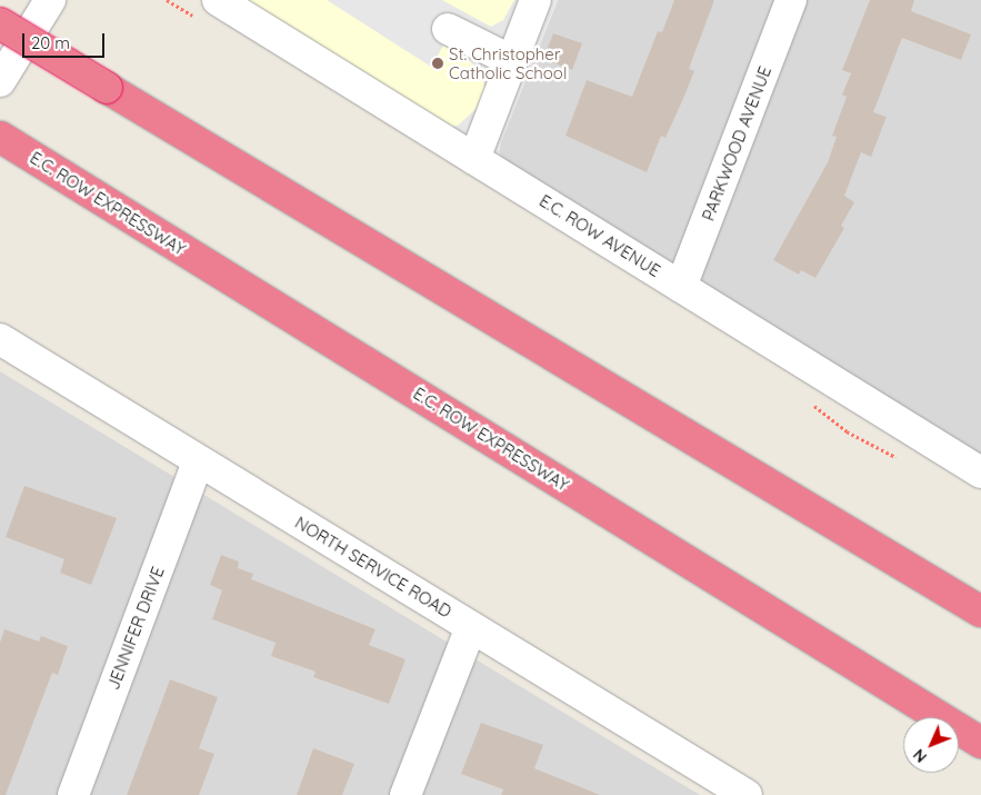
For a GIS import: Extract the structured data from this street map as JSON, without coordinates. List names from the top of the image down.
{
  "streets": {
    "highway": ["E.C. ROW EXPRESSWAY"],
    "street": [
      "PARKWOOD AVENUE",
      "E.C. ROW AVENUE",
      "NORTH SERVICE ROAD",
      "JENNIFER DRIVE"
    ]
  },
  "crossings": [
    ["PARKWOOD AVENUE", "E.C. ROW AVENUE"],
    ["NORTH SERVICE ROAD", "JENNIFER DRIVE"]
  ],
  "places": ["St. Christopher Catholic School"],
  "scale_bar": "20 m",
  "north": "bottom left"
}
